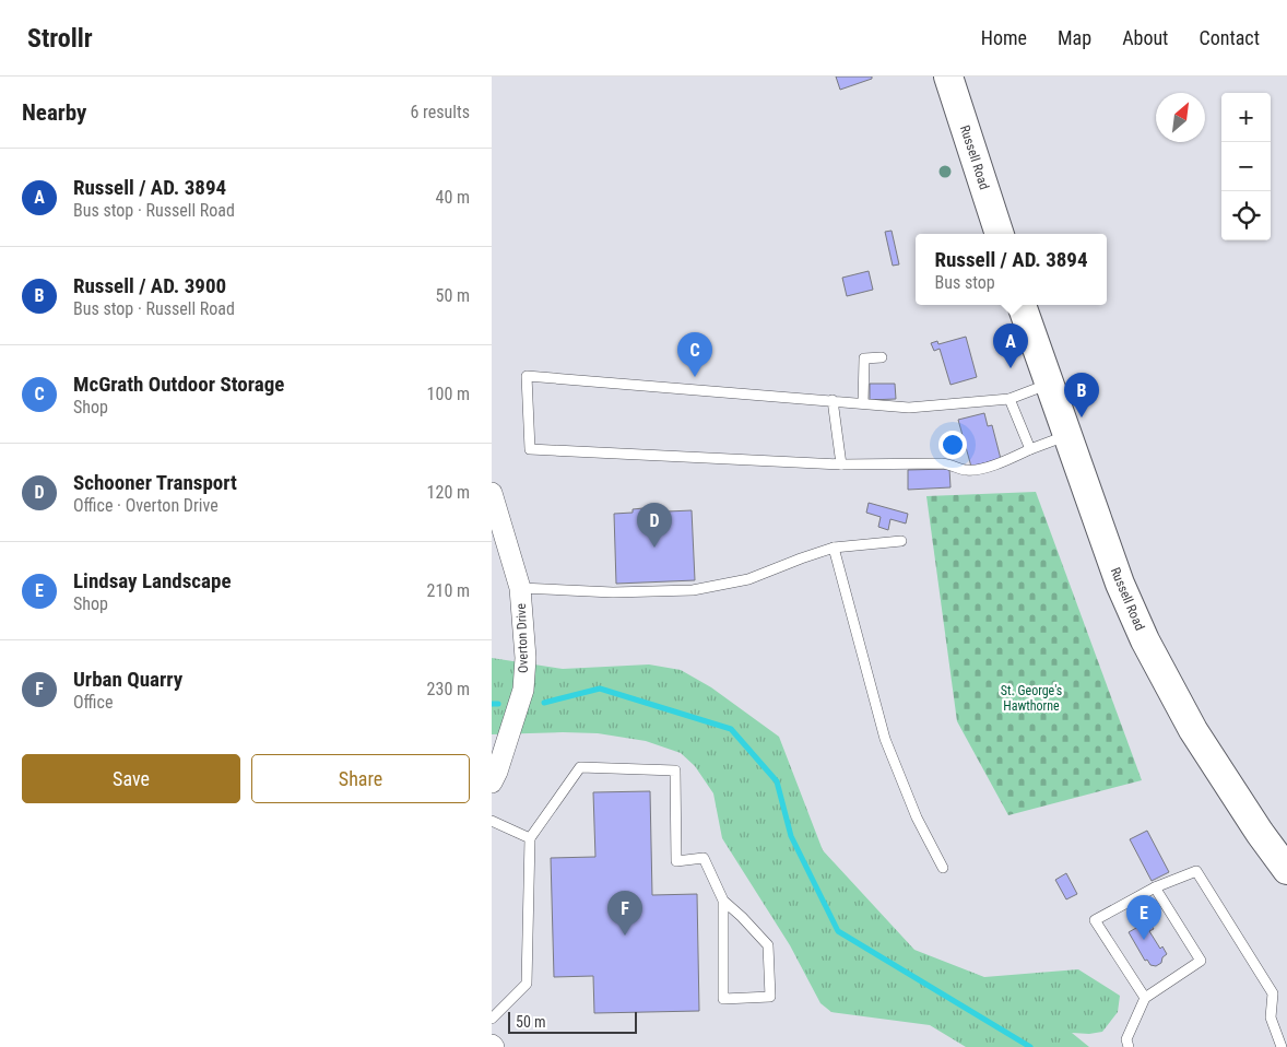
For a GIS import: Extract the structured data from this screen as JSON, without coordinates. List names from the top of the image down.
{
  "streets": {
    "main road": ["Russell Road"],
    "street": ["Overton Drive"]
  },
  "parks": ["St. George's Hawthorne"],
  "scale_bar": "50 m",
  "north": "top right",
  "page": {
    "header": "Strollr",
    "nav": [
      "Home",
      "Map",
      "About",
      "Contact"
    ],
    "heading": ["Nearby", "6 results"],
    "map_buttons": ["+", "−"],
    "list": [
      {
        "mark": "A",
        "name": "Russell / AD. 3894",
        "note": "Bus stop · Russell Road",
        "value": "40 m"
      },
      {
        "mark": "B",
        "name": "Russell / AD. 3900",
        "note": "Bus stop · Russell Road",
        "value": "50 m"
      },
      {
        "mark": "C",
        "name": "McGrath Outdoor Storage",
        "note": "Shop",
        "value": "100 m"
      },
      {
        "mark": "D",
        "name": "Schooner Transport",
        "note": "Office · Overton Drive",
        "value": "120 m"
      },
      {
        "mark": "E",
        "name": "Lindsay Landscape",
        "note": "Shop",
        "value": "210 m"
      },
      {
        "mark": "F",
        "name": "Urban Quarry",
        "note": "Office",
        "value": "230 m"
      }
    ],
    "popup": ["Russell / AD. 3894", "Bus stop"],
    "pins": [
      "A",
      "C",
      "B",
      "D",
      "F",
      "E"
    ],
    "buttons": ["Save", "Share"],
    "scale": "50 m"
  }
}
